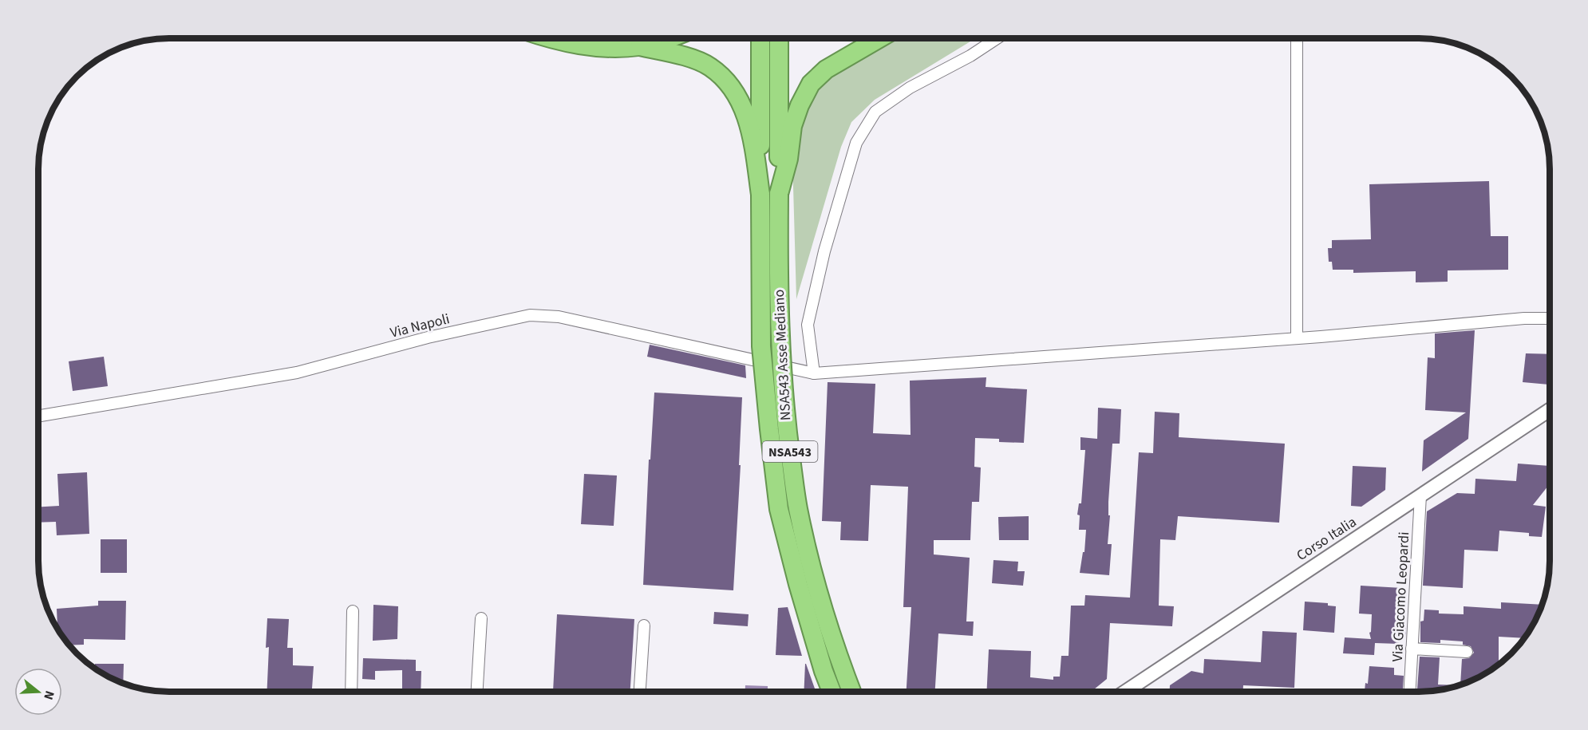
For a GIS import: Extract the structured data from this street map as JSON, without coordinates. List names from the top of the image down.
{
  "streets": {
    "highway": ["NSA543 Asse Mediano", "NSA543"],
    "street": ["Via Napoli", "Corso Italia", "Via Giacomo Leopardi"]
  },
  "crossings": [
    ["Corso Italia", "Via Giacomo Leopardi"]
  ],
  "north": "right"
}
